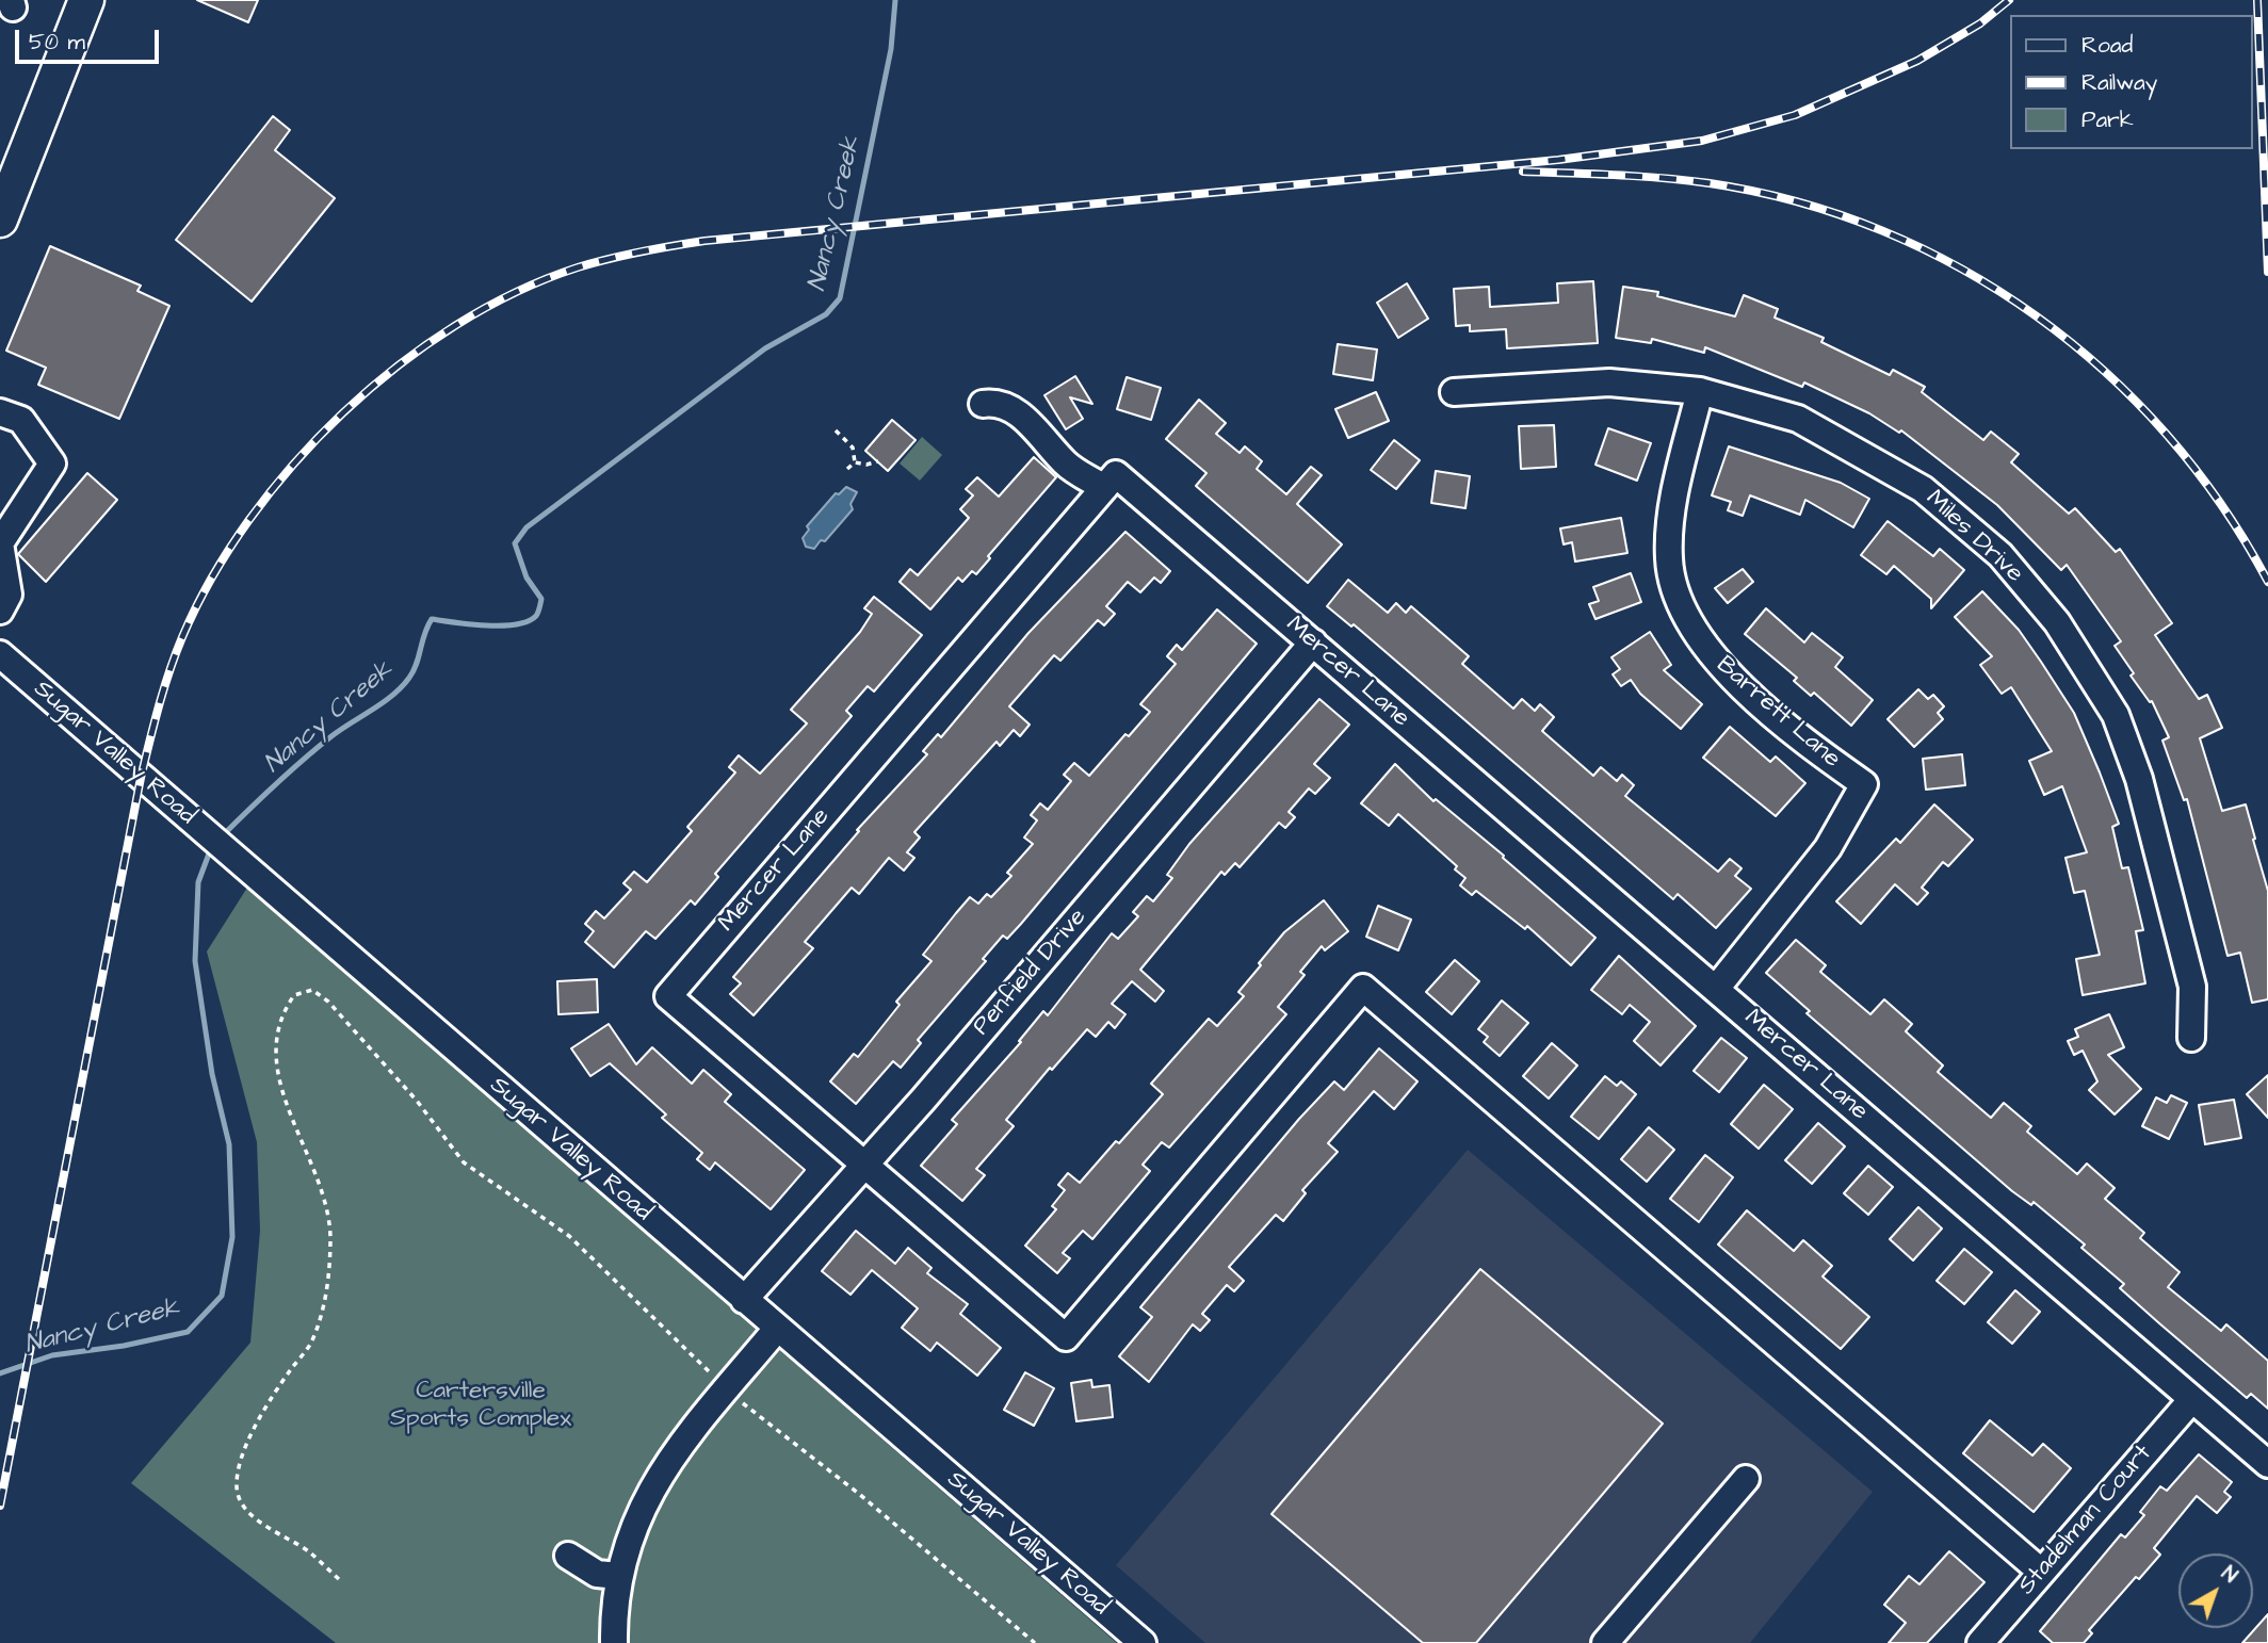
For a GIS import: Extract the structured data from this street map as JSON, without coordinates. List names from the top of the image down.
{
  "streets": {
    "street": [
      "Miles Drive",
      "Mercer Lane",
      "Barrett Lane",
      "Sugar Valley Road",
      "Penfield Drive",
      "Stadelman Court"
    ]
  },
  "crossings": [
    ["Miles Drive", "Barrett Lane"],
    ["Mercer Lane", "Barrett Lane"],
    ["Mercer Lane", "Penfield Drive"],
    ["Mercer Lane", "Stadelman Court"],
    ["Sugar Valley Road", "Penfield Drive"]
  ],
  "water": ["Nancy Creek"],
  "parks": ["Cartersville Sports Complex"],
  "legend": ["Road", "Railway", "Park"],
  "scale_bar": "50 m",
  "north": "top right"
}
